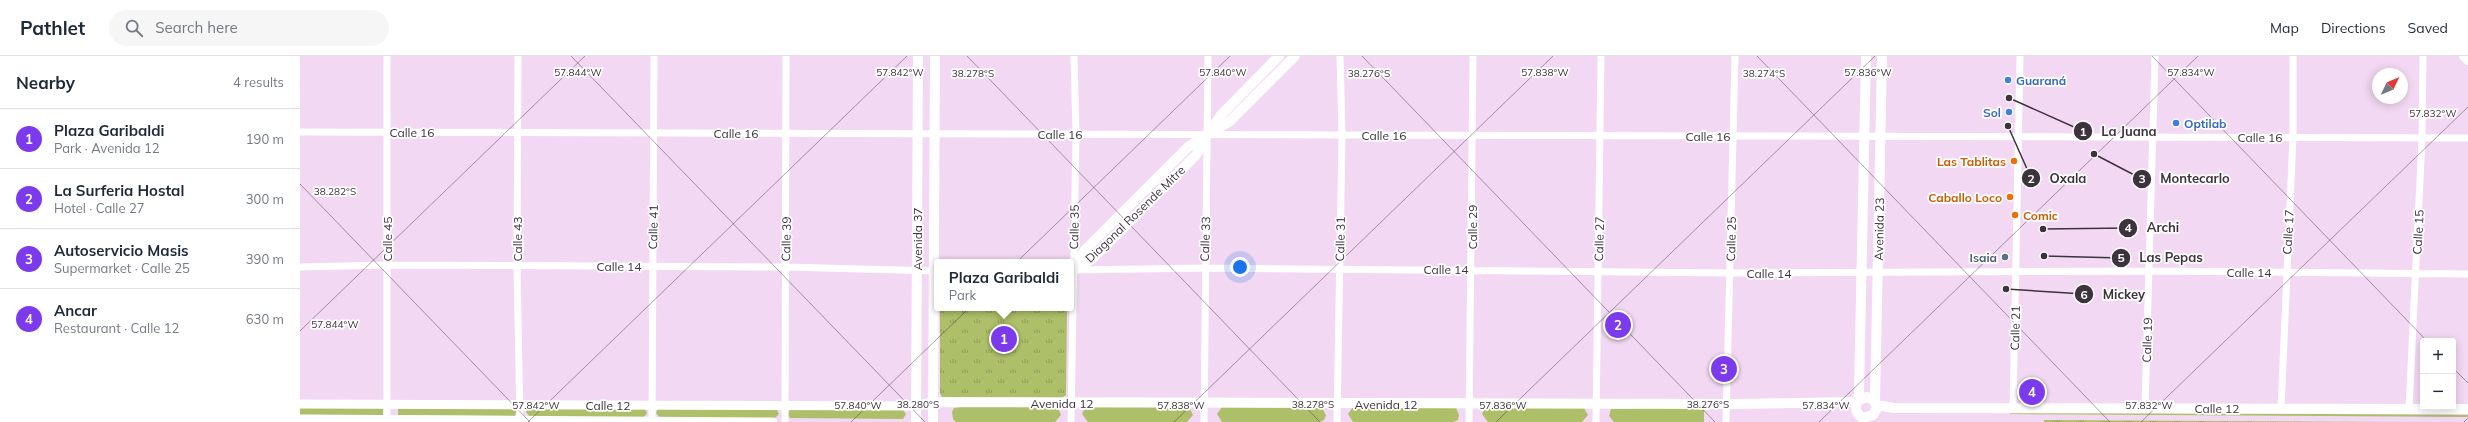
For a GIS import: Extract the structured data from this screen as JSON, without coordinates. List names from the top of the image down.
{
  "streets": {
    "main road": [
      "Diagonal Rosende Mitre",
      "Avenida 23",
      "Avenida 37",
      "Avenida 12",
      "Calle 12"
    ],
    "street": [
      "Calle 16",
      "Calle 41",
      "Calle 35",
      "Calle 29",
      "Calle 17",
      "Calle 15",
      "Calle 45",
      "Calle 43",
      "Calle 39",
      "Calle 33",
      "Calle 31",
      "Calle 27",
      "Calle 25",
      "Calle 14",
      "Calle 21",
      "Calle 19"
    ]
  },
  "crossings": [
    ["Calle 16", "Diagonal Rosende Mitre"],
    ["Calle 16", "Calle 41"],
    ["Calle 16", "Calle 35"],
    ["Calle 16", "Calle 29"],
    ["Calle 16", "Avenida 23"],
    ["Calle 16", "Calle 17"],
    ["Calle 16", "Calle 15"],
    ["Calle 16", "Calle 45"],
    ["Calle 16", "Calle 43"],
    ["Calle 16", "Calle 39"],
    ["Calle 16", "Avenida 37"],
    ["Calle 16", "Calle 33"],
    ["Calle 16", "Calle 31"],
    ["Calle 16", "Calle 27"],
    ["Calle 16", "Calle 25"],
    ["Calle 16", "Calle 21"],
    ["Calle 16", "Calle 19"],
    ["Diagonal Rosende Mitre", "Calle 33"],
    ["Calle 41", "Calle 14"],
    ["Calle 41", "Calle 12"],
    ["Calle 35", "Avenida 12"],
    ["Calle 29", "Calle 14"],
    ["Calle 29", "Avenida 12"],
    ["Avenida 23", "Calle 14"],
    ["Avenida 23", "Avenida 12"],
    ["Avenida 23", "Calle 12"],
    ["Calle 17", "Calle 14"],
    ["Calle 17", "Calle 12"],
    ["Calle 15", "Calle 14"],
    ["Calle 15", "Calle 12"],
    ["Calle 45", "Calle 14"],
    ["Calle 45", "Calle 12"],
    ["Calle 43", "Calle 14"],
    ["Calle 43", "Calle 12"],
    ["Calle 39", "Calle 14"],
    ["Calle 39", "Calle 12"],
    ["Avenida 37", "Calle 14"],
    ["Avenida 37", "Avenida 12"],
    ["Avenida 37", "Calle 12"],
    ["Calle 33", "Calle 14"],
    ["Calle 33", "Avenida 12"],
    ["Calle 31", "Calle 14"],
    ["Calle 31", "Avenida 12"],
    ["Calle 27", "Calle 14"],
    ["Calle 27", "Avenida 12"],
    ["Calle 25", "Calle 14"],
    ["Calle 25", "Avenida 12"],
    ["Calle 14", "Calle 21"],
    ["Calle 14", "Calle 19"],
    ["Calle 21", "Calle 12"],
    ["Calle 19", "Calle 12"],
    ["Avenida 12", "Calle 12"]
  ],
  "places": [
    "Guaraná",
    "La Juana",
    "Sol",
    "Optilab",
    "Oxala",
    "Montecarlo",
    "Las Tablitas",
    "Caballo Loco",
    "Comic",
    "Archi",
    "Las Pepas",
    "Isaia",
    "Mickey"
  ],
  "north": "top right",
  "page": {
    "header": "Pathlet",
    "search": "Search here",
    "nav": ["Map", "Directions", "Saved"],
    "heading": ["Nearby", "4 results"],
    "list": [
      {
        "mark": "1",
        "name": "Plaza Garibaldi",
        "note": "Park · Avenida 12",
        "value": "190 m"
      },
      {
        "mark": "2",
        "name": "La Surferia Hostal",
        "note": "Hotel · Calle 27",
        "value": "300 m"
      },
      {
        "mark": "3",
        "name": "Autoservicio Masis",
        "note": "Supermarket · Calle 25",
        "value": "390 m"
      },
      {
        "mark": "4",
        "name": "Ancar",
        "note": "Restaurant · Calle 12",
        "value": "630 m"
      }
    ],
    "popup": ["Plaza Garibaldi", "Park"],
    "pins": [
      "2",
      "1",
      "3",
      "4"
    ],
    "map_buttons": ["+", "−"]
  },
  "coordinates": [
    "57.844°W",
    "57.842°W",
    "57.840°W",
    "57.838°W",
    "57.836°W",
    "57.834°W",
    "38.278°S",
    "38.276°S",
    "38.274°S",
    "57.832°W",
    "38.282°S",
    "38.280°S"
  ]
}
